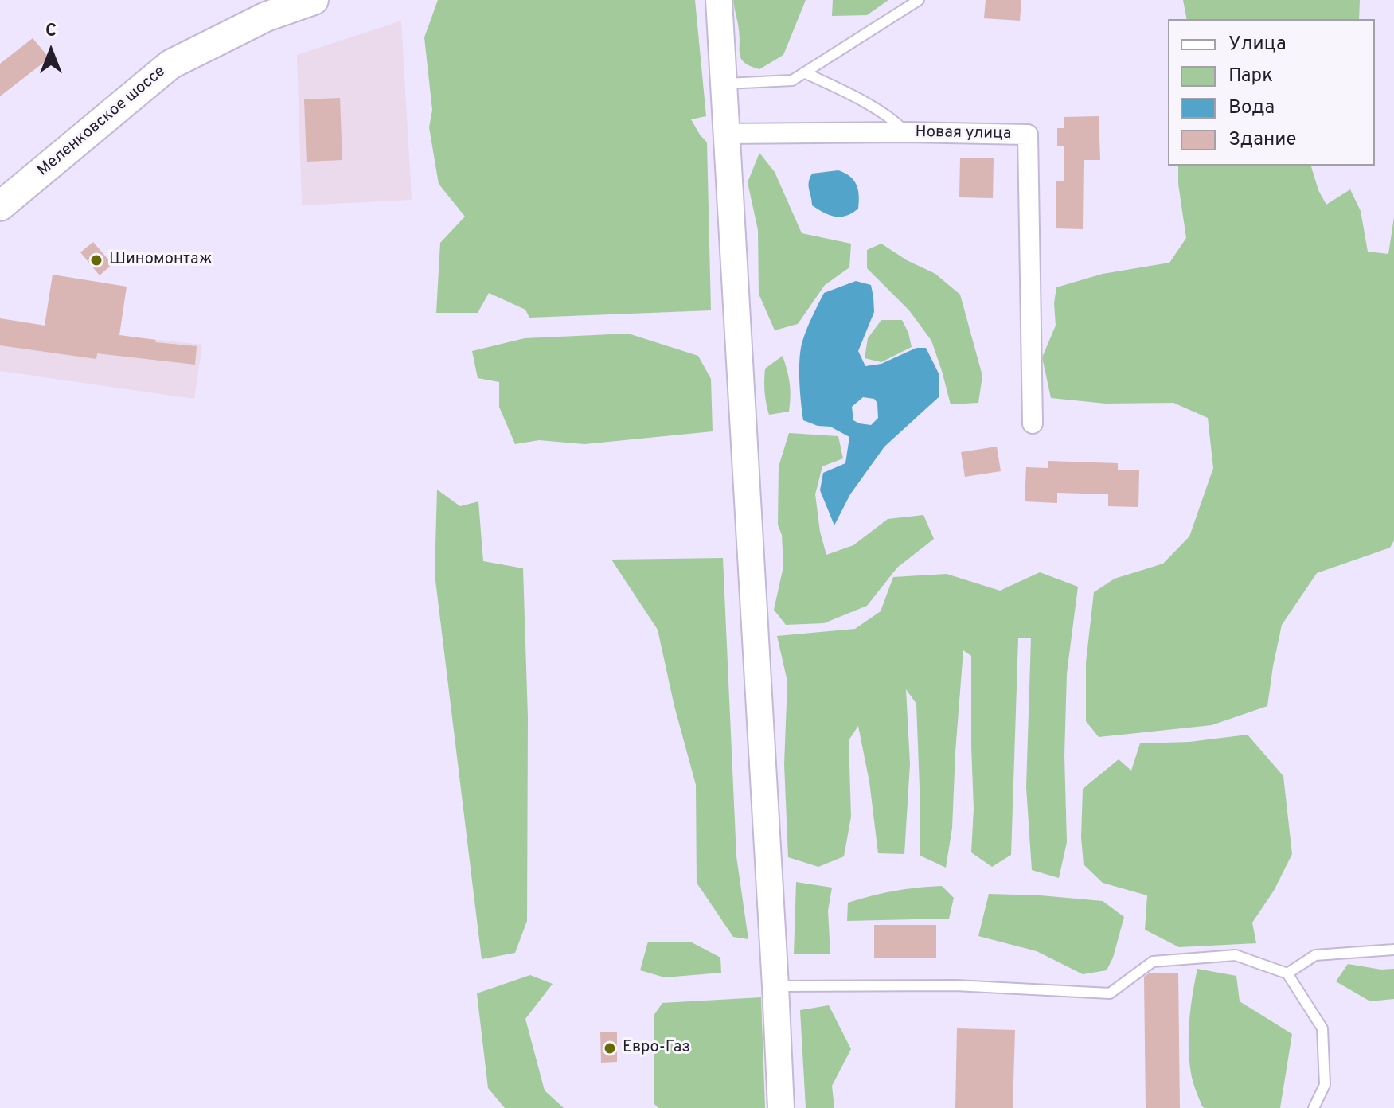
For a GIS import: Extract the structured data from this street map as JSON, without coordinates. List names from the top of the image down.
{
  "streets": {
    "main road": ["Меленковское шоссе"],
    "street": ["Новая улица"]
  },
  "places": ["Шиномонтаж", "Евро-Газ"],
  "legend": [
    "Улица",
    "Парк",
    "Вода",
    "Здание"
  ],
  "north": "top"
}
